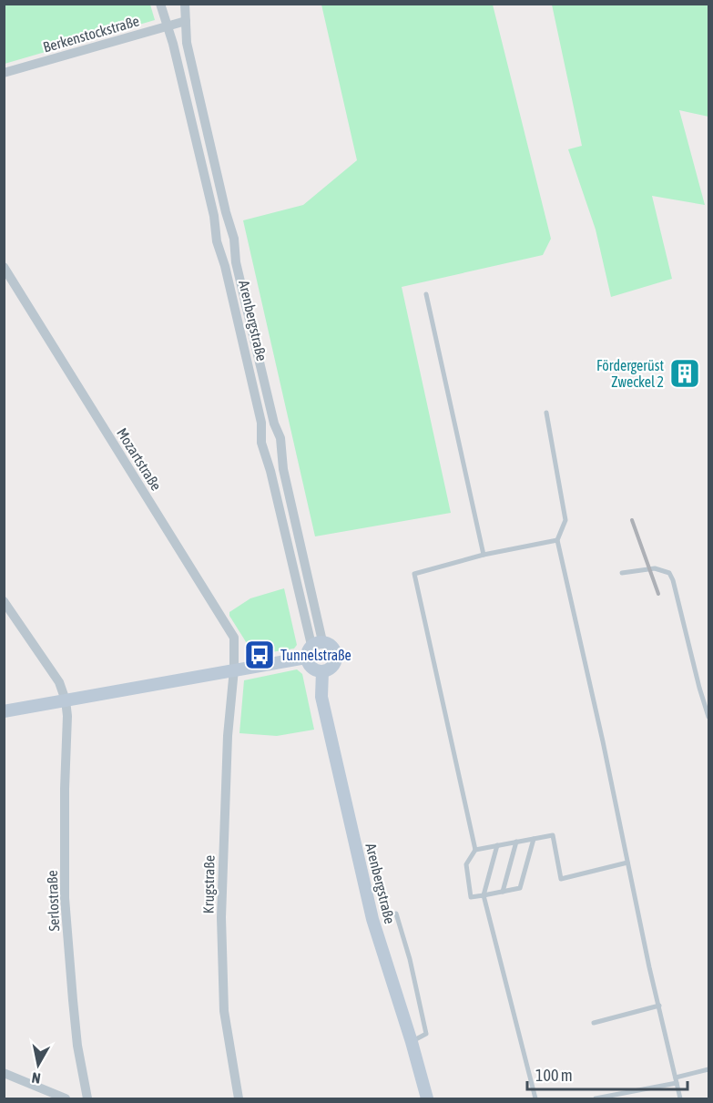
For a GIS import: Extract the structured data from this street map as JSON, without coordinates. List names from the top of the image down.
{
  "streets": {
    "street": [
      "Berkenstockstraße",
      "Arenbergstraße",
      "Mozartstraße",
      "Krugstraße",
      "Serlostraße"
    ]
  },
  "crossings": [
    ["Berkenstockstraße", "Arenbergstraße"],
    ["Mozartstraße", "Krugstraße"]
  ],
  "places": {
    "building": ["Fördergerüst Zweckel 2"],
    "bus stop": ["Tunnelstraße"]
  },
  "scale_bar": "100 m",
  "north": "bottom"
}
